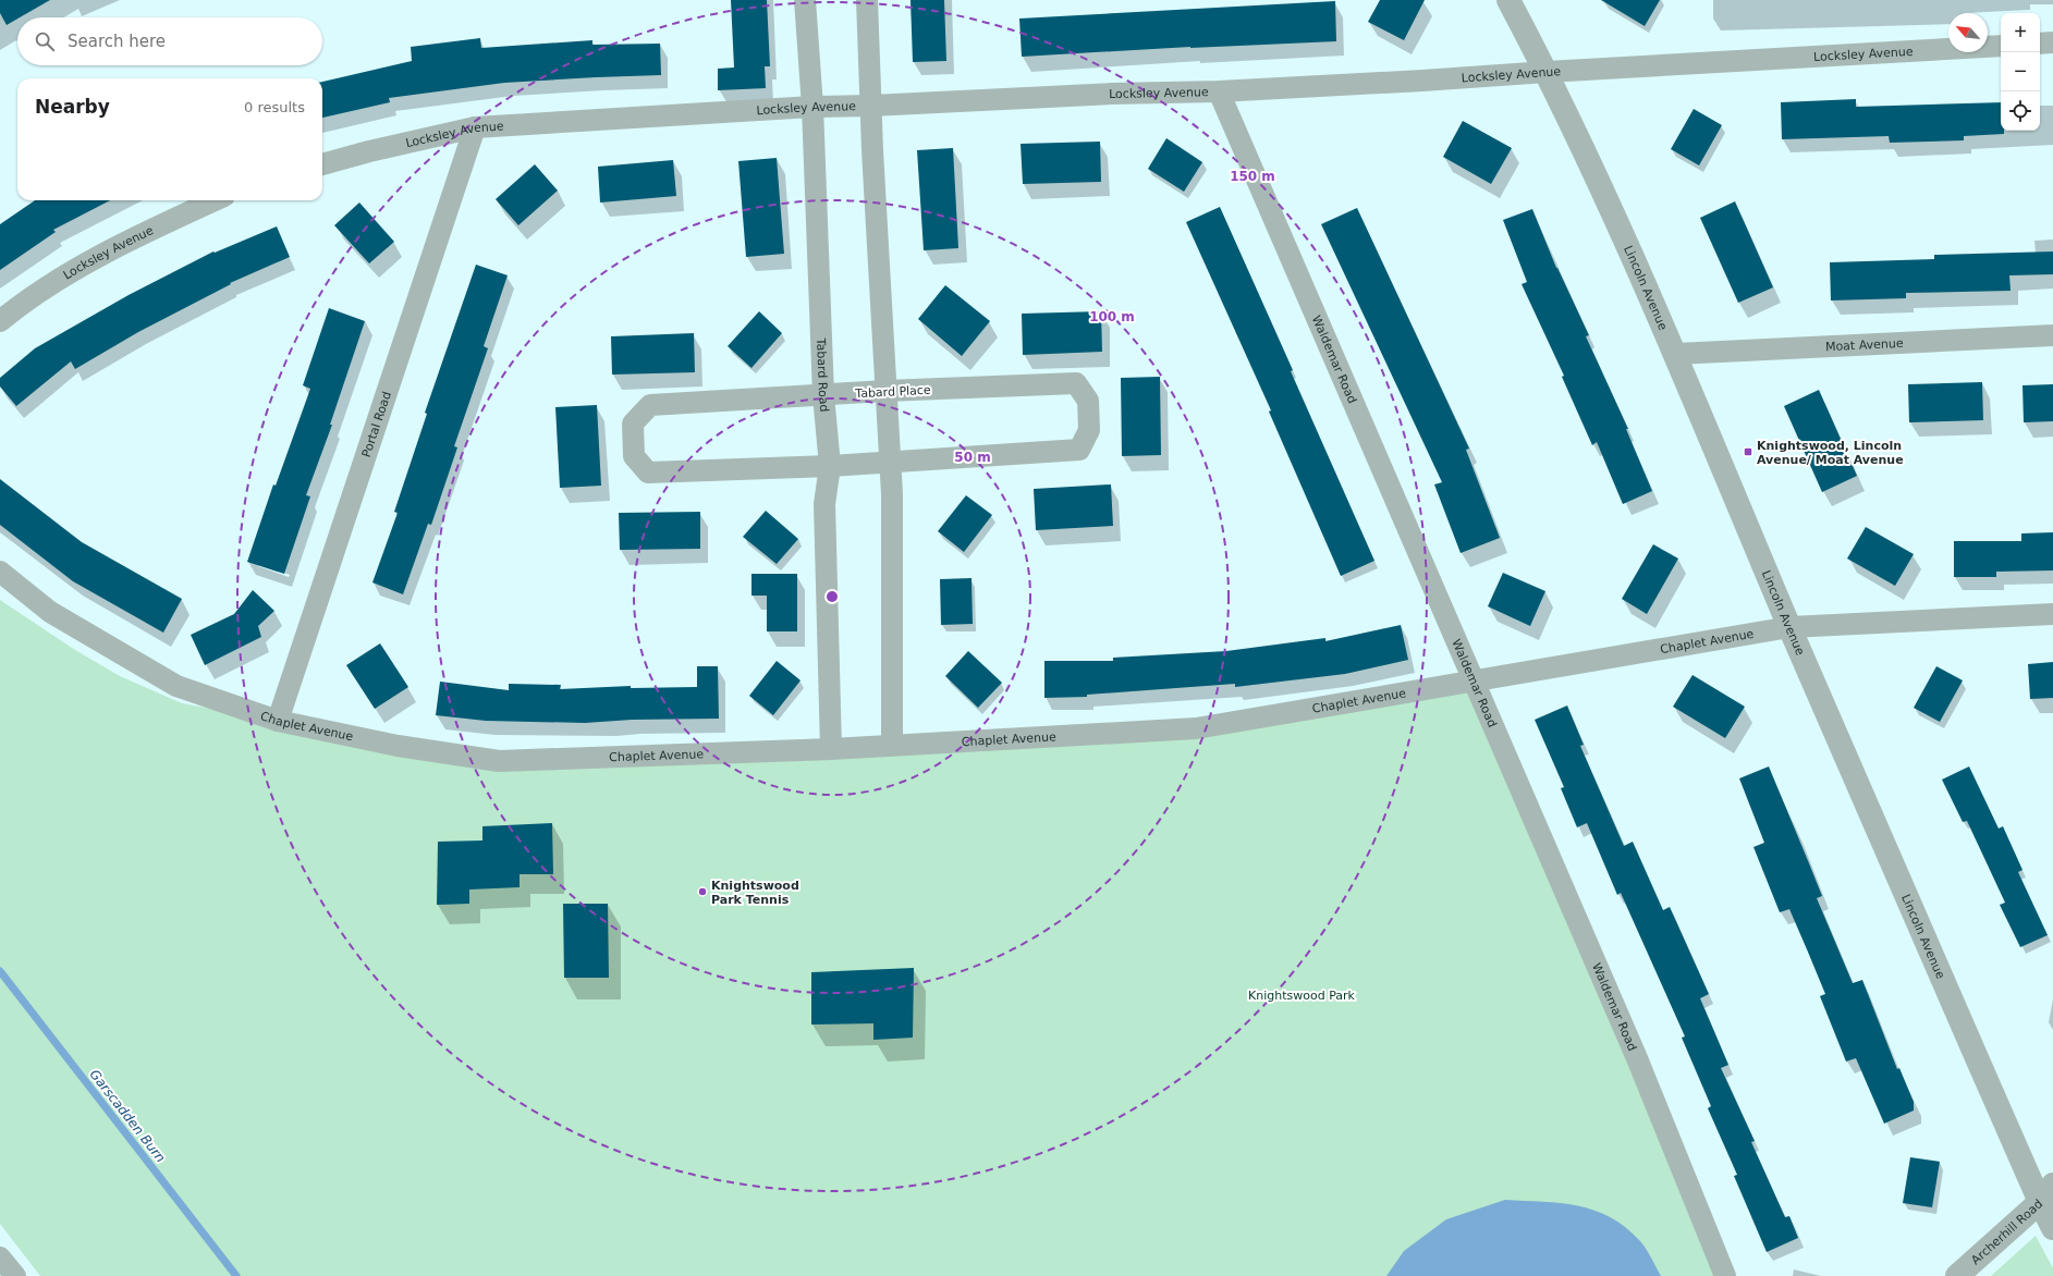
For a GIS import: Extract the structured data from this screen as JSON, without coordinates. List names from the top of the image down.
{
  "streets": {
    "street": [
      "Locksley Avenue",
      "Lincoln Avenue",
      "Moat Avenue",
      "Waldemar Road",
      "Tabard Road",
      "Tabard Place",
      "Portal Road",
      "Chaplet Avenue",
      "Archerhill Road"
    ]
  },
  "crossings": [
    ["Locksley Avenue", "Lincoln Avenue"],
    ["Locksley Avenue", "Waldemar Road"],
    ["Locksley Avenue", "Tabard Road"],
    ["Locksley Avenue", "Portal Road"],
    ["Lincoln Avenue", "Moat Avenue"],
    ["Lincoln Avenue", "Chaplet Avenue"],
    ["Lincoln Avenue", "Archerhill Road"],
    ["Waldemar Road", "Chaplet Avenue"],
    ["Tabard Road", "Tabard Place"],
    ["Tabard Road", "Chaplet Avenue"],
    ["Portal Road", "Chaplet Avenue"]
  ],
  "water": ["Garscadden Burn"],
  "parks": ["Knightswood Park"],
  "places": {
    "transit": ["Knightswood, Lincoln Avenue/ Moat Avenue"],
    "other": ["Knightswood Park Tennis"]
  },
  "north": "top left",
  "page": {
    "map_buttons": ["+", "−"],
    "search": "Search here",
    "heading": ["Nearby", "0 results"]
  },
  "rings": ["150 m", "100 m", "50 m"]
}
